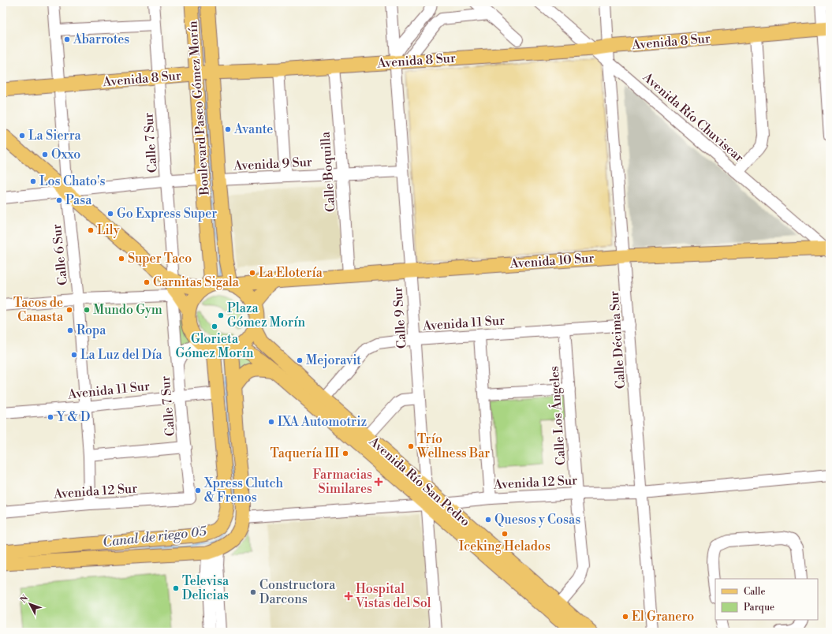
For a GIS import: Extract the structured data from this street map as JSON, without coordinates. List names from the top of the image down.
{
  "streets": {
    "main road": [
      "Avenida 8 Sur",
      "Boulevard Paseo Gómez Morín",
      "Avenida 10 Sur",
      "Avenida Río San Pedro"
    ],
    "street": [
      "Avenida Río Chuviscar",
      "Calle 7 Sur",
      "Avenida 9 Sur",
      "Calle Boquilla",
      "Calle 6 Sur",
      "Calle 9 Sur",
      "Avenida 11 Sur",
      "Calle Décima Sur",
      "Calle Los Ángeles",
      "Avenida 12 Sur"
    ]
  },
  "crossings": [
    ["Avenida 8 Sur", "Boulevard Paseo Gómez Morín"],
    ["Avenida 8 Sur", "Avenida Río Chuviscar"],
    ["Avenida 8 Sur", "Calle 7 Sur"],
    ["Avenida 8 Sur", "Calle Boquilla"],
    ["Avenida 8 Sur", "Calle 6 Sur"],
    ["Avenida 8 Sur", "Calle 9 Sur"],
    ["Avenida 8 Sur", "Calle Décima Sur"],
    ["Boulevard Paseo Gómez Morín", "Avenida 9 Sur"],
    ["Boulevard Paseo Gómez Morín", "Avenida 10 Sur"],
    ["Boulevard Paseo Gómez Morín", "Avenida Río San Pedro"],
    ["Avenida Río Chuviscar", "Avenida 10 Sur"],
    ["Avenida Río Chuviscar", "Calle Décima Sur"],
    ["Calle 7 Sur", "Avenida 11 Sur"],
    ["Calle 7 Sur", "Avenida 12 Sur"],
    ["Avenida 9 Sur", "Calle Boquilla"],
    ["Avenida 9 Sur", "Calle 9 Sur"],
    ["Calle Boquilla", "Avenida 10 Sur"],
    ["Calle 6 Sur", "Avenida 11 Sur"],
    ["Calle 6 Sur", "Avenida 12 Sur"],
    ["Avenida 10 Sur", "Calle 9 Sur"],
    ["Avenida 10 Sur", "Calle Décima Sur"],
    ["Avenida 10 Sur", "Avenida Río San Pedro"],
    ["Calle 9 Sur", "Avenida 11 Sur"],
    ["Calle 9 Sur", "Avenida Río San Pedro"],
    ["Calle 9 Sur", "Avenida 12 Sur"],
    ["Avenida 11 Sur", "Calle Décima Sur"],
    ["Avenida 11 Sur", "Calle Los Ángeles"],
    ["Avenida 11 Sur", "Avenida Río San Pedro"],
    ["Calle Décima Sur", "Avenida 12 Sur"],
    ["Calle Los Ángeles", "Avenida Río San Pedro"],
    ["Calle Los Ángeles", "Avenida 12 Sur"],
    ["Avenida Río San Pedro", "Avenida 12 Sur"]
  ],
  "water": ["Canal de riego 05"],
  "places": {
    "other": [
      "Abarrotes",
      "Avante",
      "La Sierra",
      "Oxxo",
      "Los Chato's",
      "Pasa",
      "Go Express Super",
      "Lily",
      "Super Taco",
      "La Elotería",
      "Carnitas Sigala",
      "Tacos de Canasta",
      "Mundo Gym",
      "Plaza Gómez Morín",
      "Glorieta Gómez Morín",
      "Ropa",
      "La Luz del Día",
      "Mejoravit",
      "Y & D",
      "IXA Automotriz",
      "Trío Wellness Bar",
      "Taquería III",
      "Xpress Clutch & Frenos",
      "Quesos y Cosas",
      "Iceking Helados",
      "Televisa Delicias",
      "Constructora Darcons",
      "El Granero"
    ],
    "health": ["Farmacias Similares", "Hospital Vistas del Sol"]
  },
  "legend": ["Calle", "Parque"],
  "north": "top left"
}
